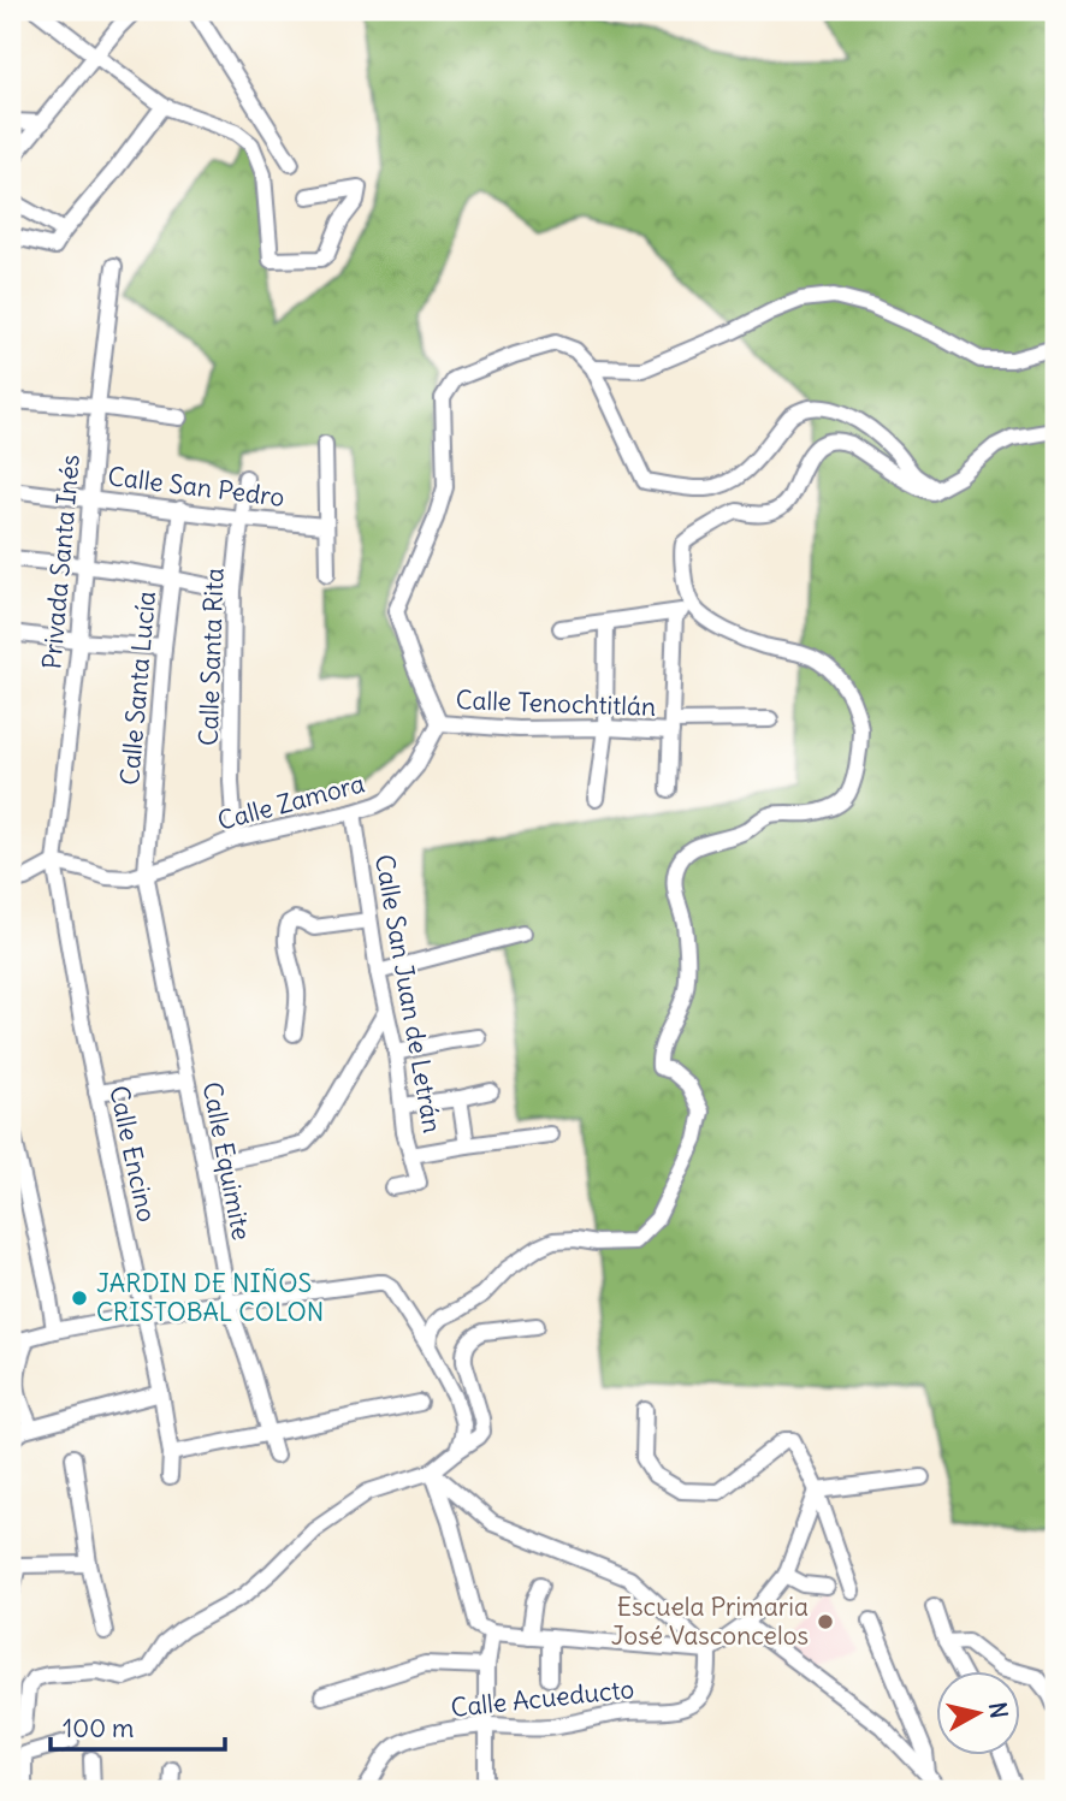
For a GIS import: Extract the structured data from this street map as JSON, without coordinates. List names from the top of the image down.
{
  "streets": {
    "street": [
      "Calle San Pedro",
      "Privada Santa Inés",
      "Calle Santa Rita",
      "Calle Santa Lucía",
      "Calle Tenochtitlán",
      "Calle Zamora",
      "Calle San Juan de Letrán",
      "Calle Encino",
      "Calle Equimite",
      "Calle Acueducto"
    ]
  },
  "crossings": [
    ["Calle San Pedro", "Privada Santa Inés"],
    ["Calle San Pedro", "Calle Santa Rita"],
    ["Calle San Pedro", "Calle Santa Lucía"],
    ["Privada Santa Inés", "Calle Zamora"],
    ["Privada Santa Inés", "Calle Encino"],
    ["Calle Santa Rita", "Calle Zamora"],
    ["Calle Santa Lucía", "Calle Zamora"],
    ["Calle Santa Lucía", "Calle Equimite"],
    ["Calle Tenochtitlán", "Calle Zamora"],
    ["Calle Zamora", "Calle San Juan de Letrán"],
    ["Calle Zamora", "Calle Encino"],
    ["Calle Zamora", "Calle Equimite"]
  ],
  "places": ["JARDIN DE NIÑOS CRISTOBAL COLON", "Escuela Primaria José Vasconcelos"],
  "scale_bar": "100 m",
  "north": "right"
}
